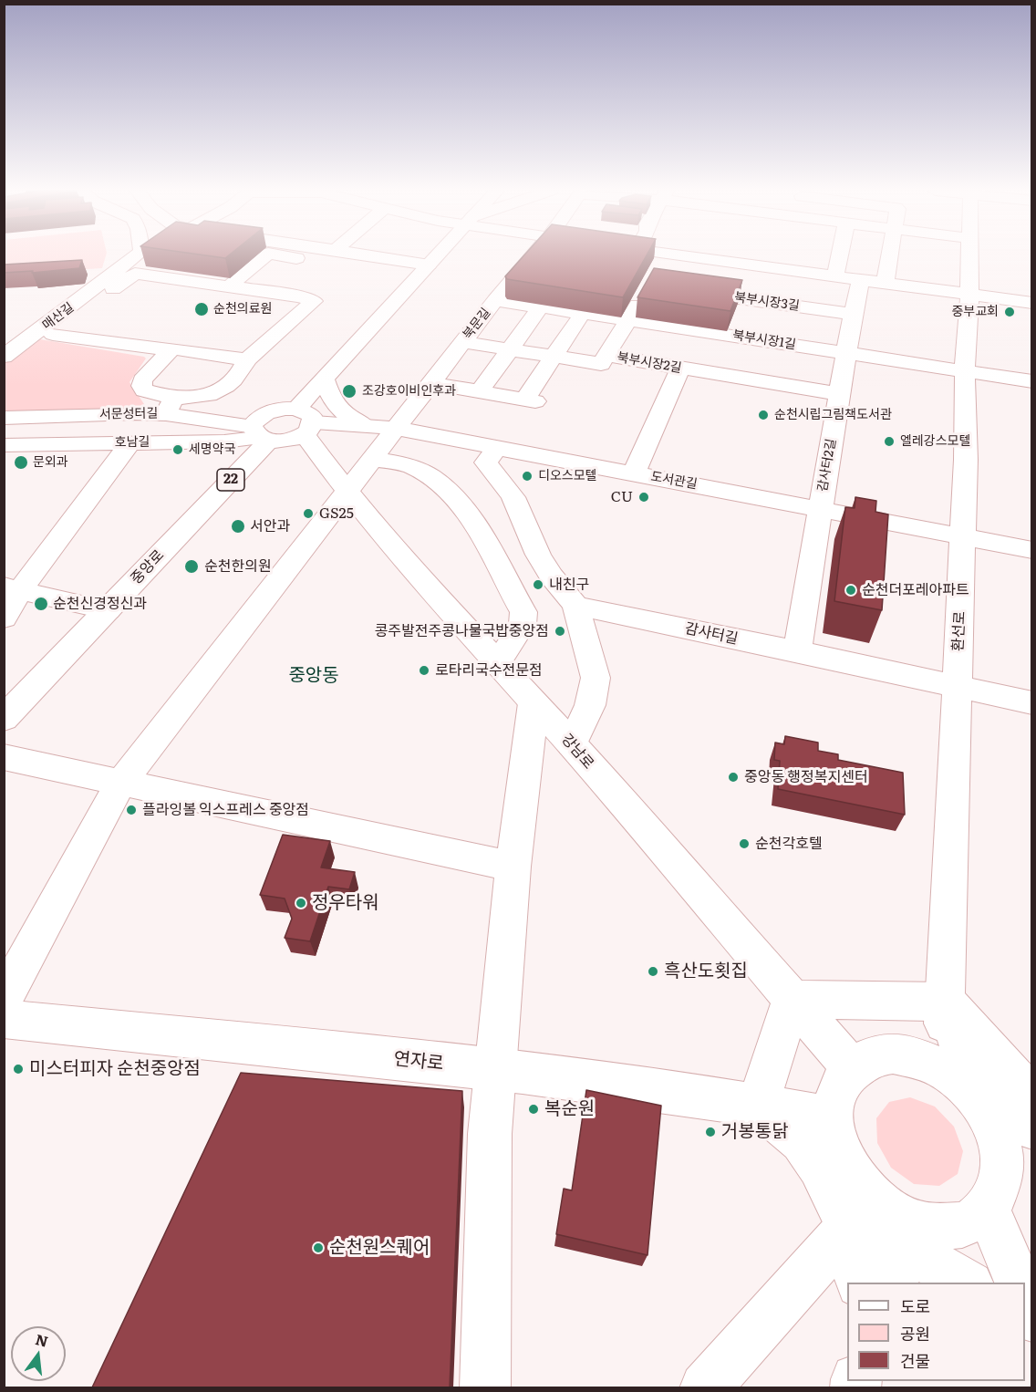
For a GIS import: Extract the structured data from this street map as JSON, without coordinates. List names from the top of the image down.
{
  "streets": {
    "street": [
      "북부시장3길",
      "매산길",
      "북문길",
      "북부시장1길",
      "북부시장2길",
      "서문성터길",
      "호남길",
      "감사터2길",
      "22",
      "도서관길",
      "중앙로",
      "환선로",
      "감사터길",
      "강남로",
      "연자로"
    ]
  },
  "crossings": [
    ["북부시장3길", "감사터2길"],
    ["북문길", "북부시장1길"],
    ["북문길", "북부시장2길"],
    ["북문길", "도서관길"],
    ["북문길", "강남로"],
    ["북부시장1길", "감사터2길"],
    ["북부시장1길", "환선로"],
    ["북부시장2길", "감사터2길"],
    ["서문성터길", "호남길"],
    ["서문성터길", "22"],
    ["서문성터길", "중앙로"],
    ["호남길", "22"],
    ["호남길", "중앙로"],
    ["감사터2길", "도서관길"],
    ["감사터2길", "감사터길"],
    ["22", "도서관길"],
    ["22", "중앙로"],
    ["22", "강남로"],
    ["도서관길", "환선로"],
    ["도서관길", "강남로"],
    ["환선로", "감사터길"]
  ],
  "districts": ["중앙동"],
  "places": [
    "순천의료원",
    "중부교회",
    "조강호이비인후과",
    "순천시립그림책도서관",
    "엘레강스모텔",
    "세명약국",
    "문외과",
    "디오스모텔",
    "CU",
    "GS25",
    "서안과",
    "순천한의원",
    "내친구",
    "순천더포레아파트",
    "순천신경정신과",
    "콩주발전주콩나물국밥중앙점",
    "로타리국수전문점",
    "중앙동 행정복지센터",
    "플라잉볼 익스프레스 중앙점",
    "순천각호텔",
    "정우타워",
    "흑산도횟집",
    "미스터피자 순천중앙점",
    "복순원",
    "거봉통닭",
    "순천원스퀘어"
  ],
  "legend": ["도로", "공원", "건물"],
  "north": "top"
}
